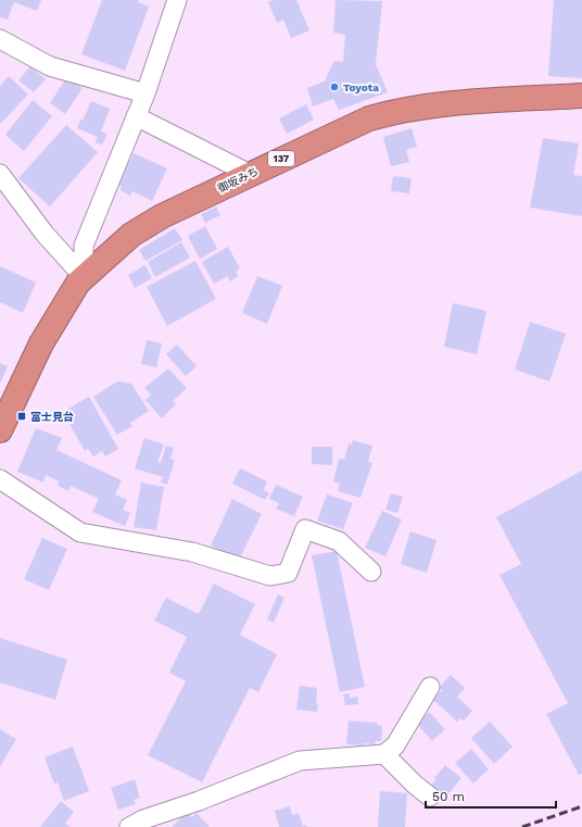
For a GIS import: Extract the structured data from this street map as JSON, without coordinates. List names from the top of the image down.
{
  "streets": {
    "highway": ["137", "御坂みち"]
  },
  "places": {
    "other": ["Toyota"],
    "transit": ["富士見台"]
  },
  "scale_bar": "50 m"
}
